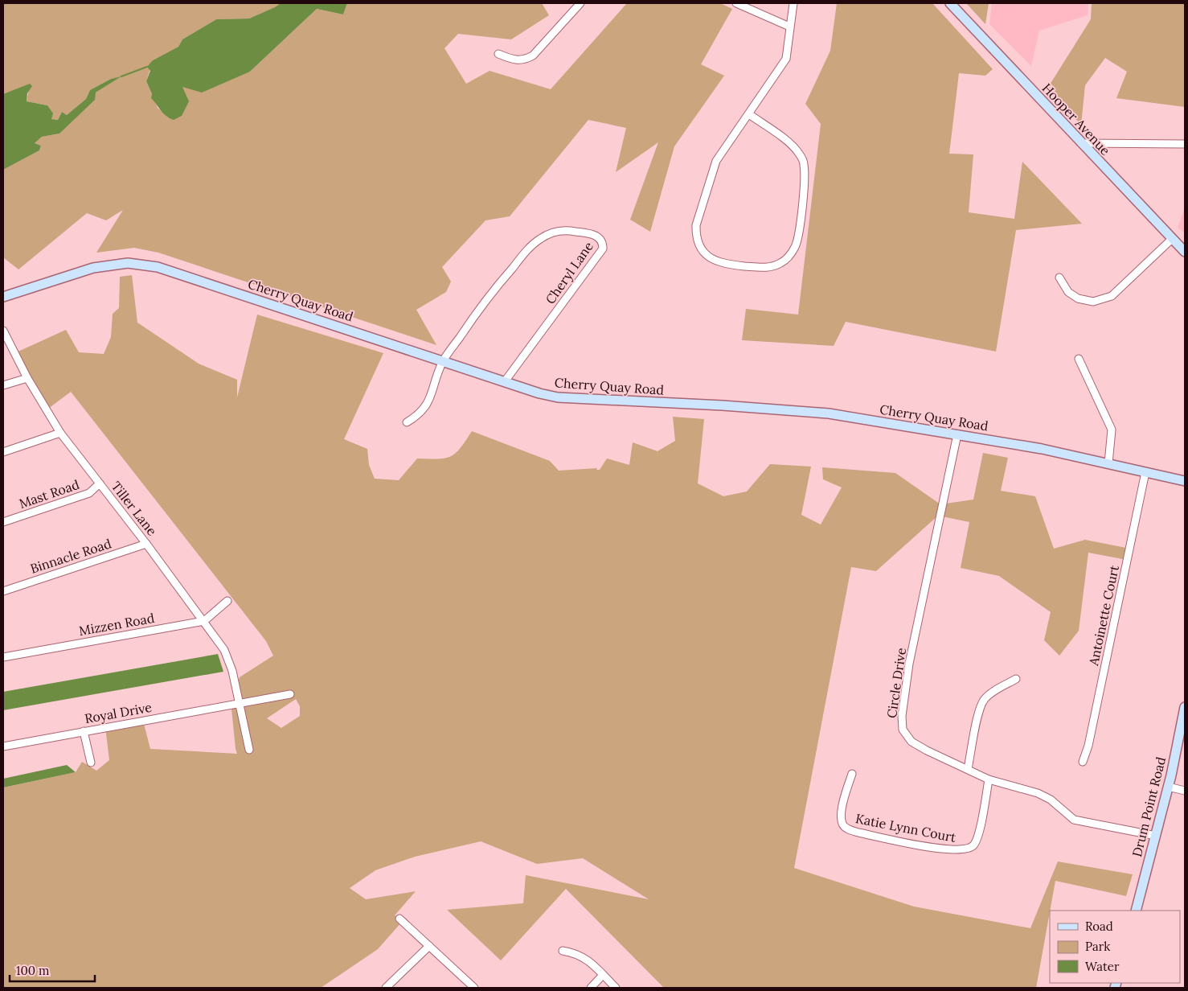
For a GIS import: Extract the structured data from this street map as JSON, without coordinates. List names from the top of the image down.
{
  "streets": {
    "street": [
      "Hooper Avenue",
      "Cheryl Lane",
      "Cherry Quay Road",
      "Mast Road",
      "Tiller Lane",
      "Binnacle Road",
      "Antoinette Court",
      "Mizzen Road",
      "Circle Drive",
      "Royal Drive",
      "Drum Point Road",
      "Katie Lynn Court"
    ]
  },
  "crossings": [
    ["Cheryl Lane", "Cherry Quay Road"],
    ["Cherry Quay Road", "Antoinette Court"],
    ["Cherry Quay Road", "Circle Drive"],
    ["Mast Road", "Tiller Lane"],
    ["Tiller Lane", "Binnacle Road"],
    ["Tiller Lane", "Mizzen Road"],
    ["Tiller Lane", "Royal Drive"],
    ["Circle Drive", "Drum Point Road"],
    ["Circle Drive", "Katie Lynn Court"]
  ],
  "legend": ["Road", "Park", "Water"],
  "scale_bar": "100 m"
}
